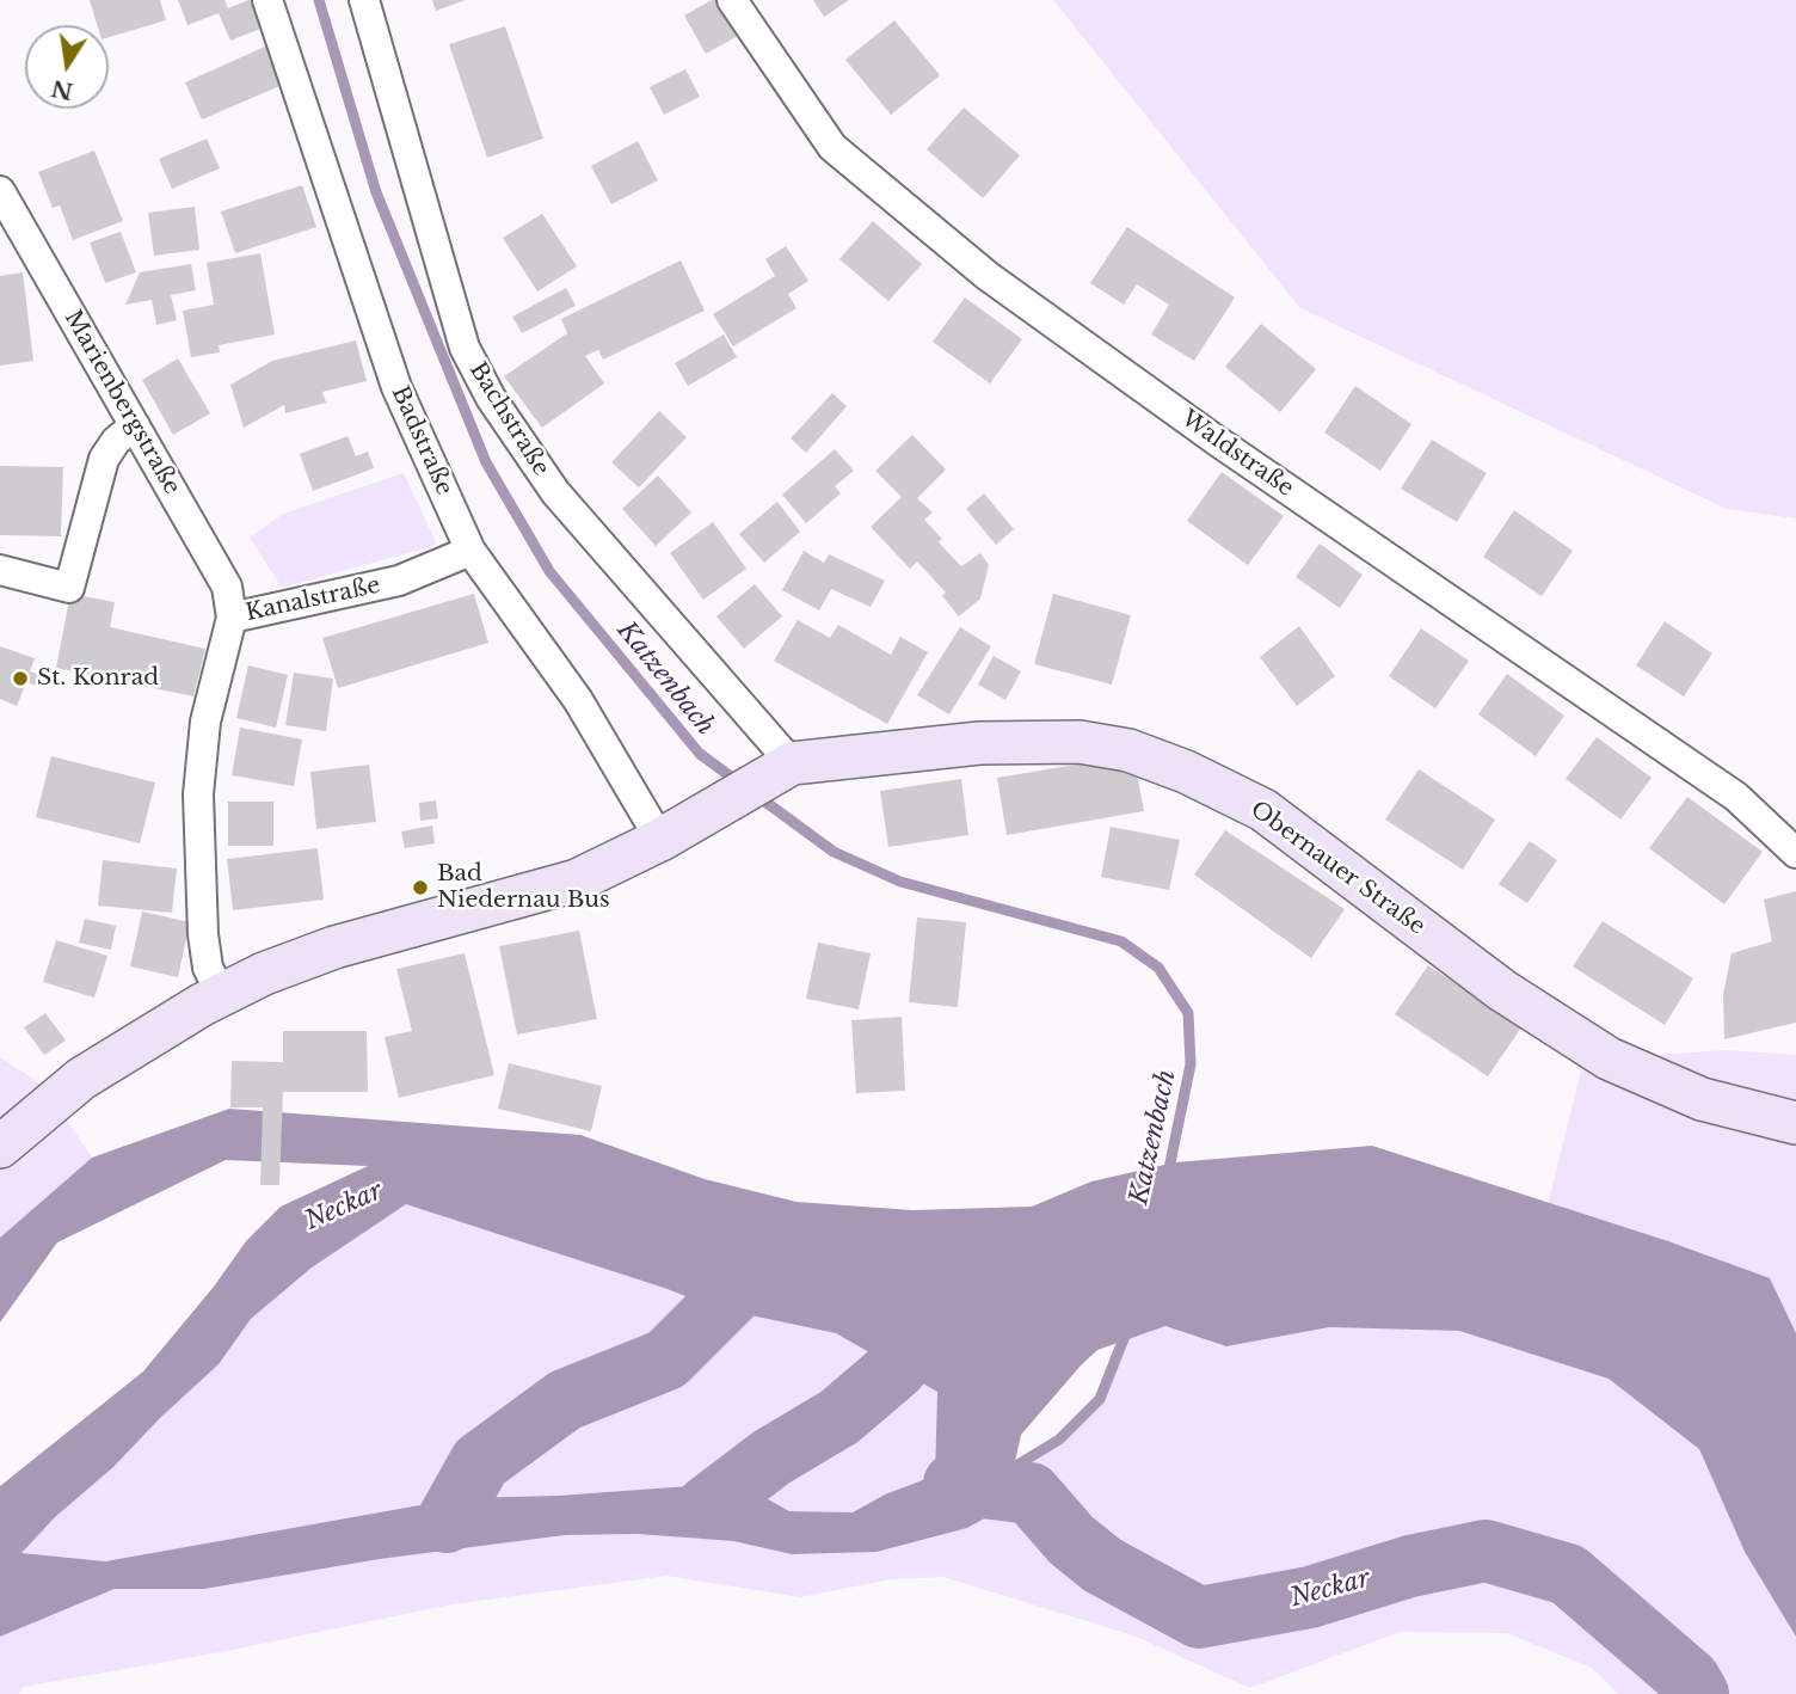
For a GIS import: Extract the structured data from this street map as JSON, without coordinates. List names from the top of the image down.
{
  "streets": {
    "main road": ["Obernauer Straße"],
    "street": [
      "Marienbergstraße",
      "Bachstraße",
      "Badstraße",
      "Waldstraße",
      "Kanalstraße"
    ]
  },
  "crossings": [
    ["Marienbergstraße", "Kanalstraße"],
    ["Bachstraße", "Obernauer Straße"],
    ["Badstraße", "Kanalstraße"]
  ],
  "water": ["Katzenbach", "Neckar"],
  "places": ["St. Konrad", "Bad Niedernau Bus"],
  "north": "bottom"
}
